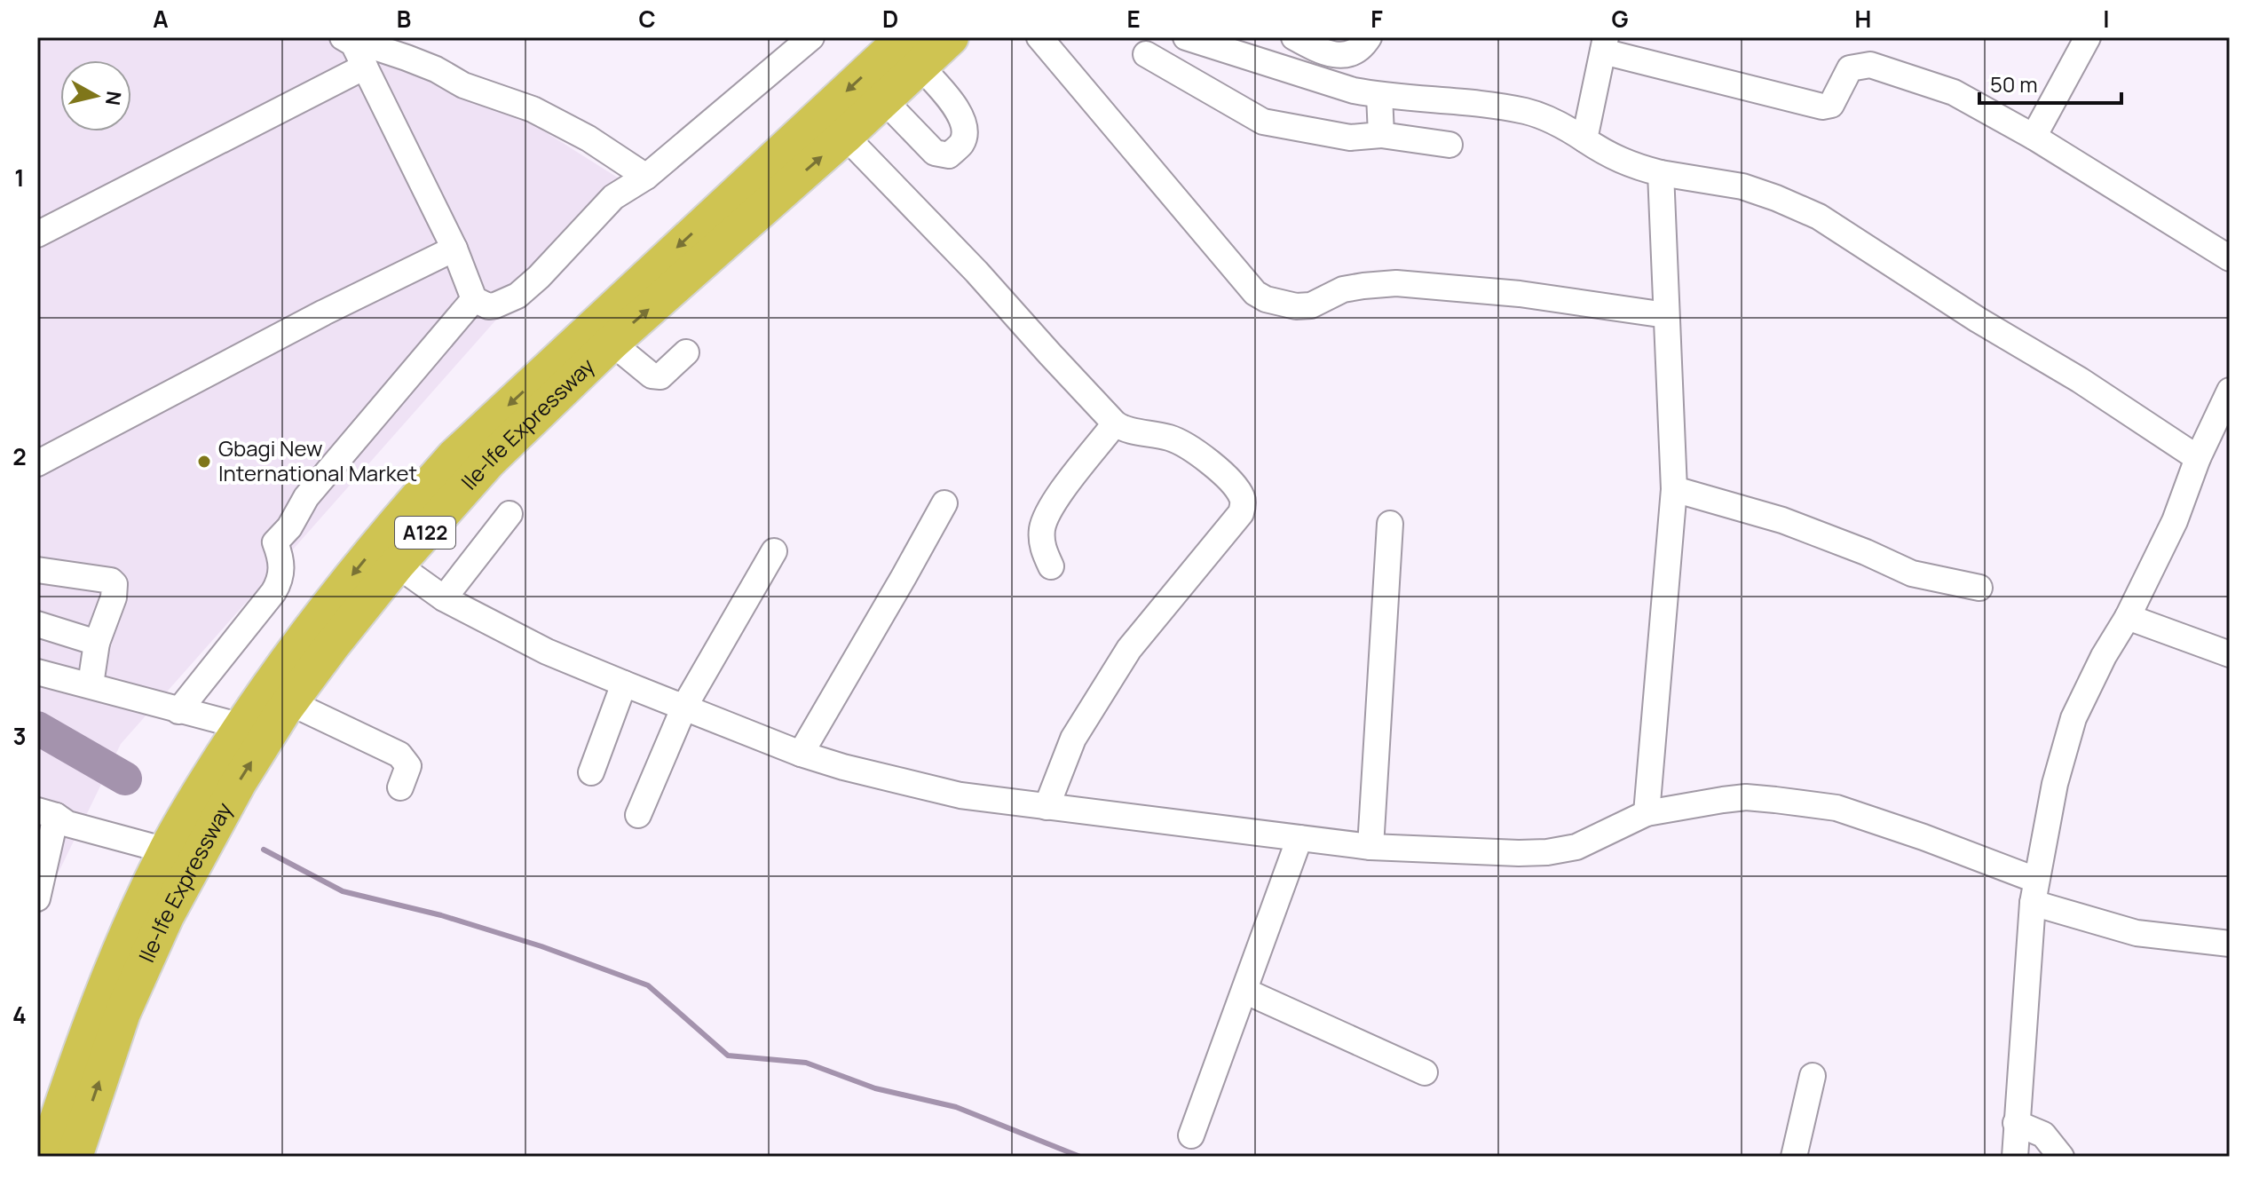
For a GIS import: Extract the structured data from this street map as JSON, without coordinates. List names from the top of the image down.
{
  "streets": {
    "highway": ["Ile-Ife Expressway", "A122"]
  },
  "places": ["Gbagi New International Market"],
  "scale_bar": "50 m",
  "north": "right",
  "grid": {
    "columns": [
      "A",
      "B",
      "C",
      "D",
      "E",
      "F",
      "G",
      "H",
      "I"
    ],
    "rows": [
      "1",
      "2",
      "3",
      "4"
    ]
  }
}
